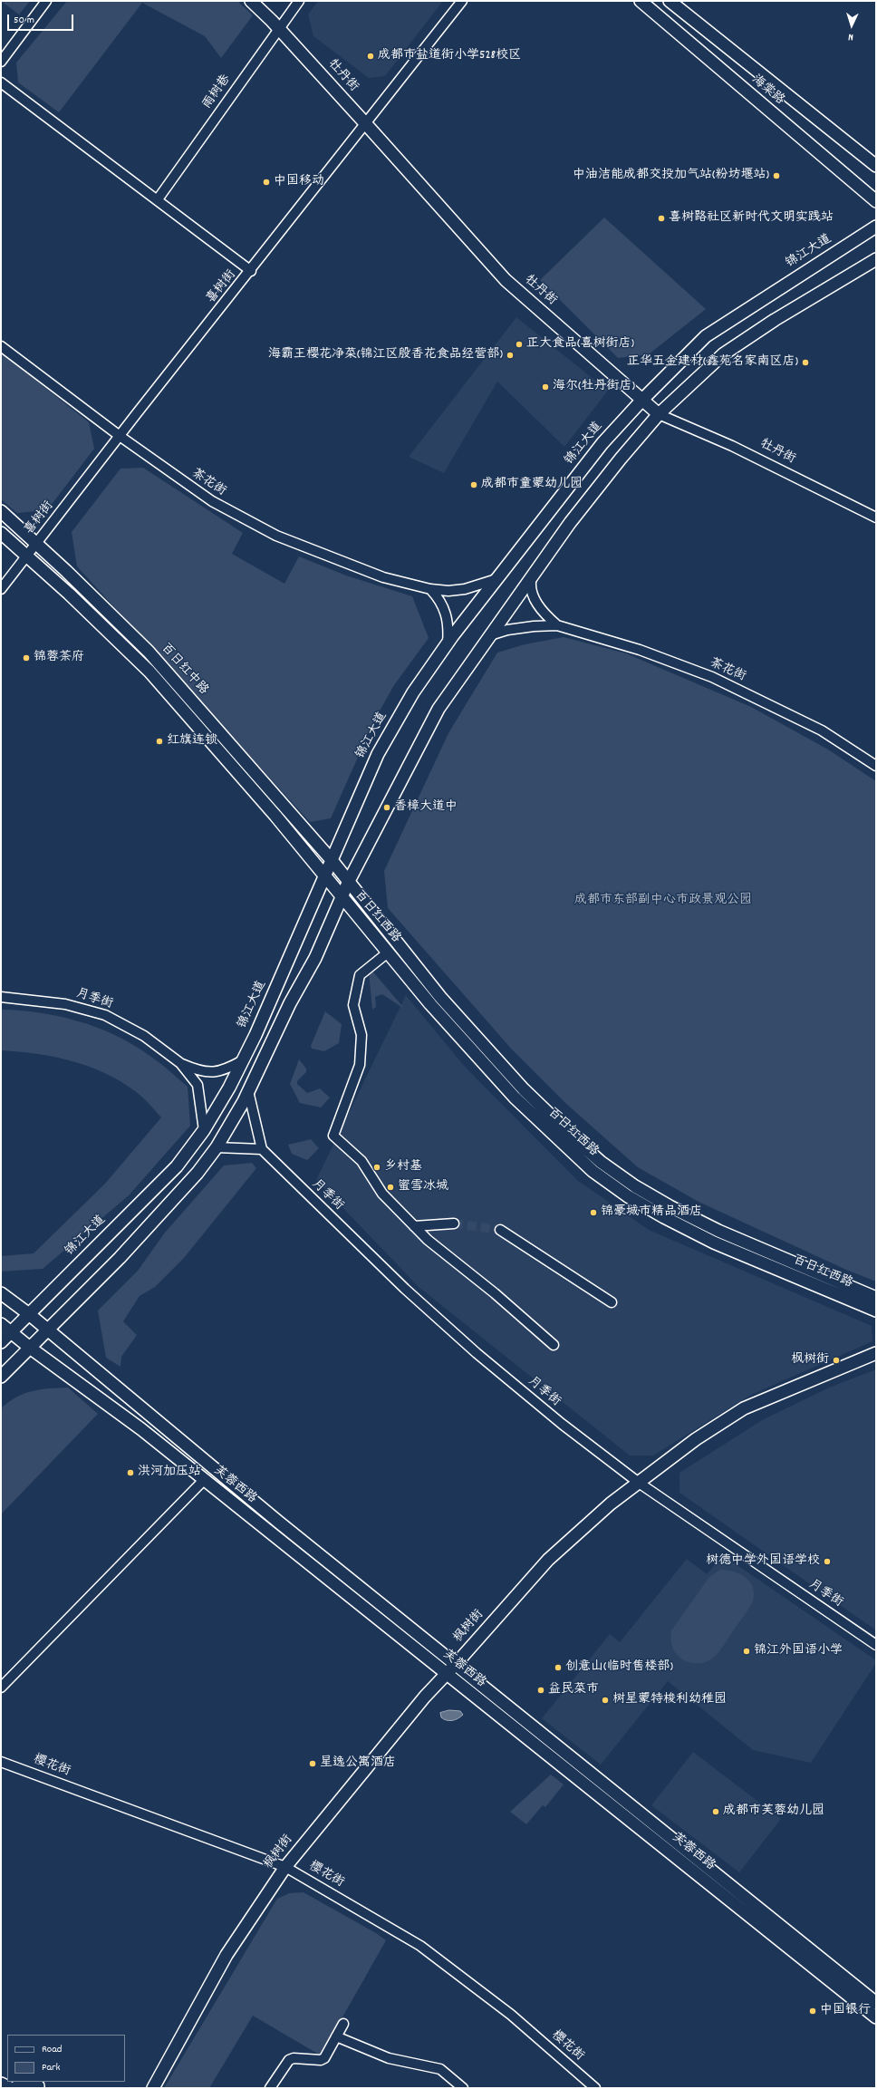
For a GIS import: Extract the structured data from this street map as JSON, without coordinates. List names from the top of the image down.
{
  "streets": {
    "main road": [
      "牡丹街",
      "海棠路",
      "锦江大道",
      "百日红中路",
      "百日红西路",
      "芙蓉西路",
      "枫树街"
    ],
    "street": [
      "雨树巷",
      "喜树街",
      "茶花街",
      "月季街",
      "樱花街"
    ]
  },
  "crossings": [
    ["牡丹街", "雨树巷"],
    ["牡丹街", "锦江大道"],
    ["牡丹街", "喜树街"],
    ["锦江大道", "茶花街"],
    ["锦江大道", "百日红中路"],
    ["锦江大道", "百日红西路"],
    ["锦江大道", "月季街"],
    ["锦江大道", "芙蓉西路"],
    ["喜树街", "茶花街"],
    ["喜树街", "百日红中路"],
    ["百日红中路", "百日红西路"],
    ["月季街", "枫树街"],
    ["芙蓉西路", "枫树街"],
    ["枫树街", "樱花街"]
  ],
  "parks": ["成都市东部副中心市政景观公园"],
  "places": [
    "成都市盐道街小学528校区",
    "中油洁能成都交投加气站(粉坊堰站)",
    "中国移动",
    "喜树路社区新时代文明实践站",
    "正大食品(喜树街店)",
    "海霸王樱花净菜(锦江区殷香花食品经营部)",
    "正华五金建材(鑫苑名家南区店)",
    "海尔(牡丹街店)",
    "成都市童蒙幼儿园",
    "锦蓉茶府",
    "红旗连锁",
    "香樟大道中",
    "乡村基",
    "蜜雪冰城",
    "锦豪城市精品酒店",
    "枫树街",
    "洪河加压站",
    "树德中学外国语学校",
    "锦江外国语小学",
    "创意山(临时售楼部)",
    "益民菜市",
    "树星蒙特梭利幼稚园",
    "星逸公寓酒店",
    "成都市芙蓉幼儿园",
    "中国银行"
  ],
  "legend": ["Road", "Park"],
  "scale_bar": "50 m",
  "north": "bottom"
}
